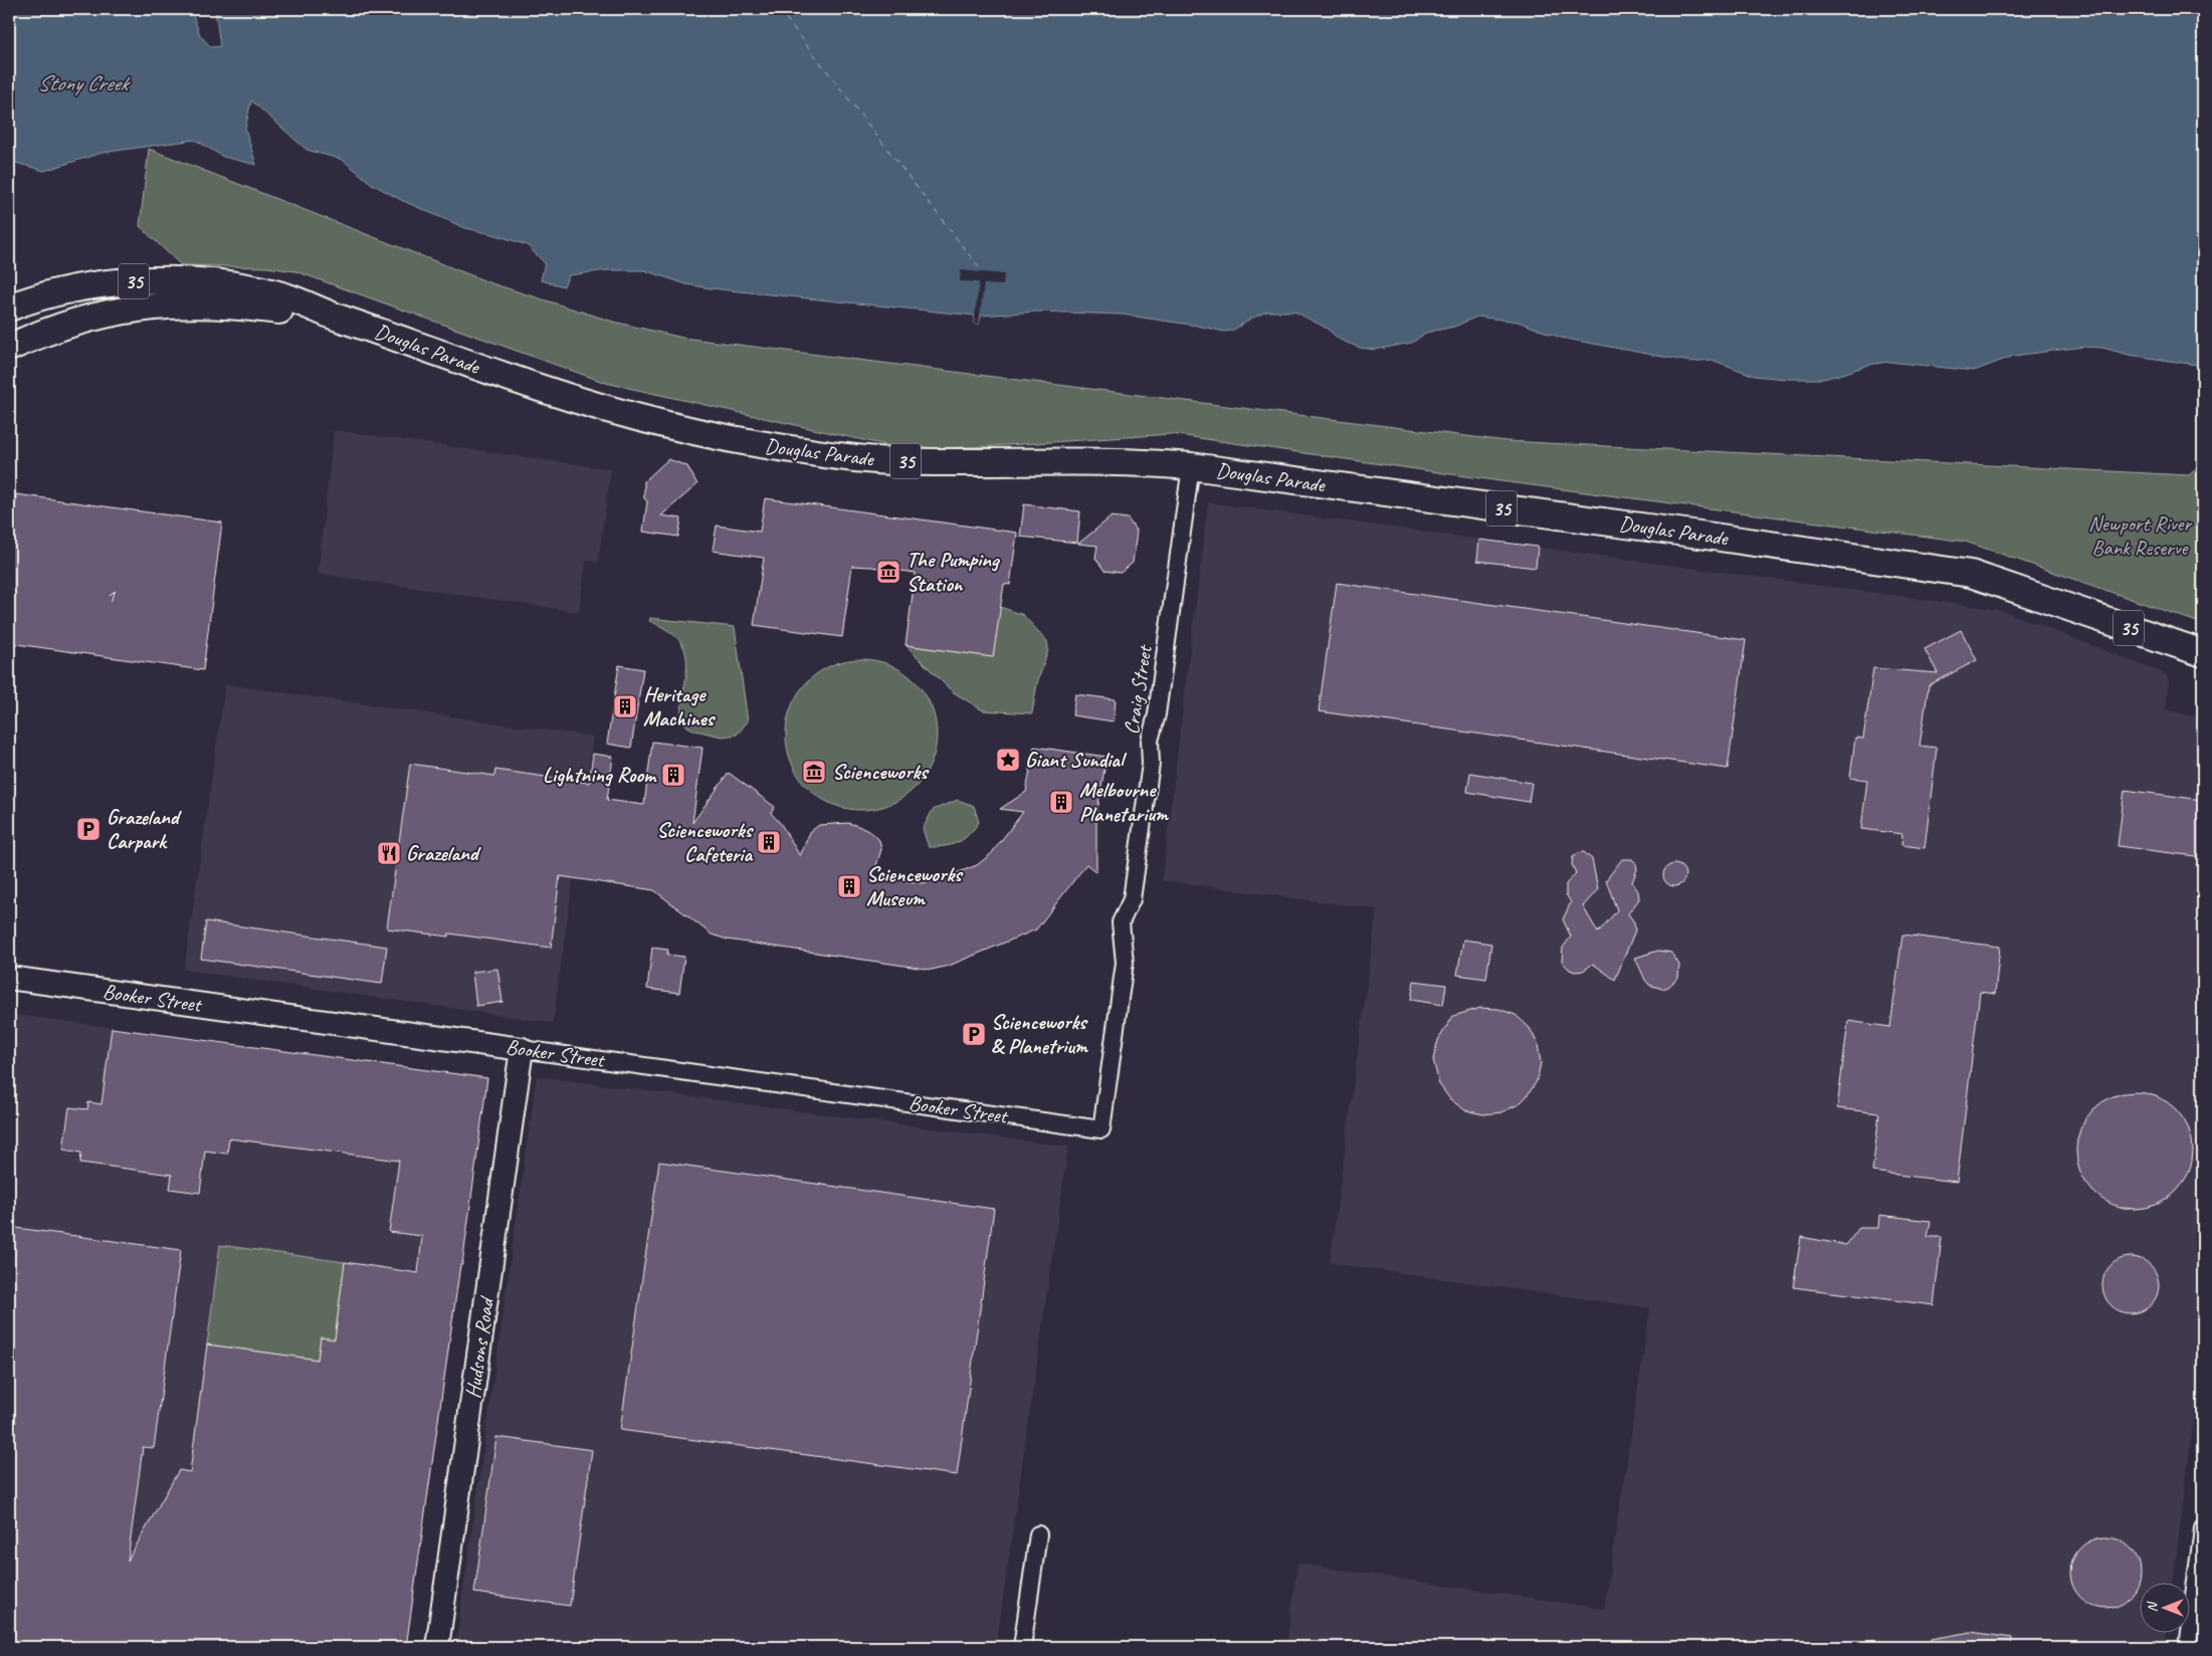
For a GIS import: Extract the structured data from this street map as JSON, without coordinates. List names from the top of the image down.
{
  "streets": {
    "main road": ["35", "Douglas Parade"],
    "street": ["Craig Street", "Booker Street", "Hudsons Road"]
  },
  "crossings": [
    ["Douglas Parade", "Craig Street"],
    ["Craig Street", "Booker Street"],
    ["Booker Street", "Hudsons Road"]
  ],
  "water": ["Stony Creek"],
  "parks": ["Newport River Bank Reserve"],
  "places": {
    "museum": ["The Pumping Station", "Scienceworks"],
    "building": [
      "Heritage Machines",
      "Lightning Room",
      "Melbourne Planetarium",
      "Scienceworks Cafeteria",
      "Scienceworks Museum"
    ],
    "place": ["Giant Sundial"],
    "parking": ["Grazeland Carpark", "Scienceworks & Planetrium"],
    "restaurant": ["Grazeland"]
  },
  "house_numbers": ["1"],
  "north": "left"
}
